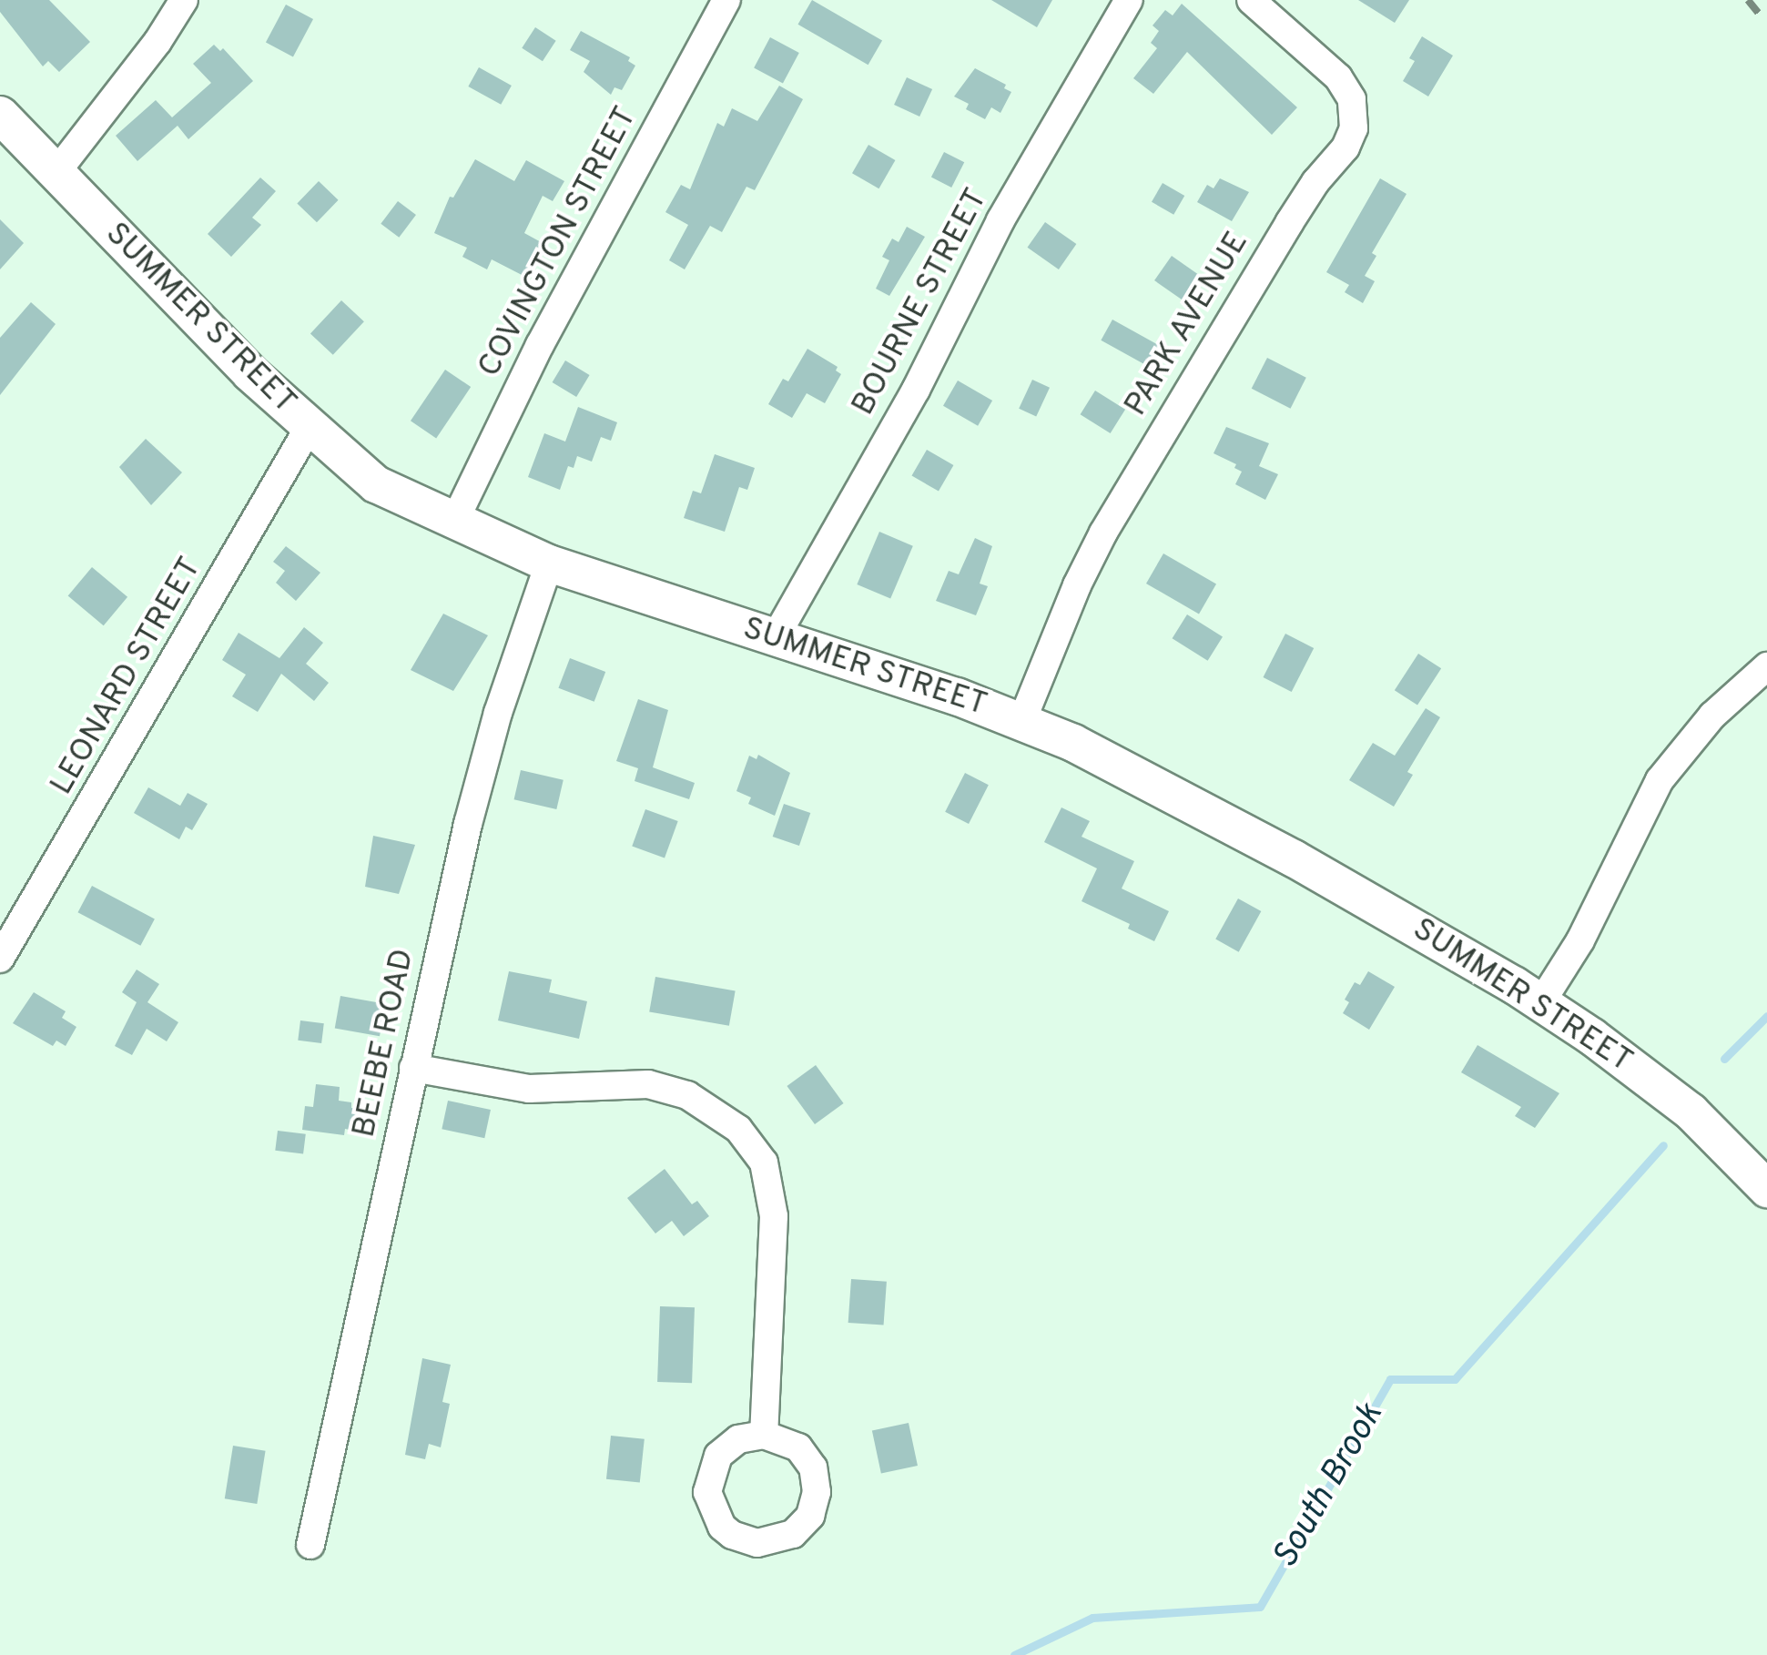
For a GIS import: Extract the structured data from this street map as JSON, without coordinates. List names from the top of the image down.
{
  "streets": {
    "main road": ["SUMMER STREET"],
    "street": [
      "COVINGTON STREET",
      "BOURNE STREET",
      "PARK AVENUE",
      "LEONARD STREET",
      "BEEBE ROAD"
    ]
  },
  "crossings": [
    ["COVINGTON STREET", "SUMMER STREET"],
    ["BOURNE STREET", "SUMMER STREET"],
    ["SUMMER STREET", "PARK AVENUE"],
    ["SUMMER STREET", "LEONARD STREET"],
    ["SUMMER STREET", "BEEBE ROAD"]
  ],
  "water": ["South Brook"]
}
